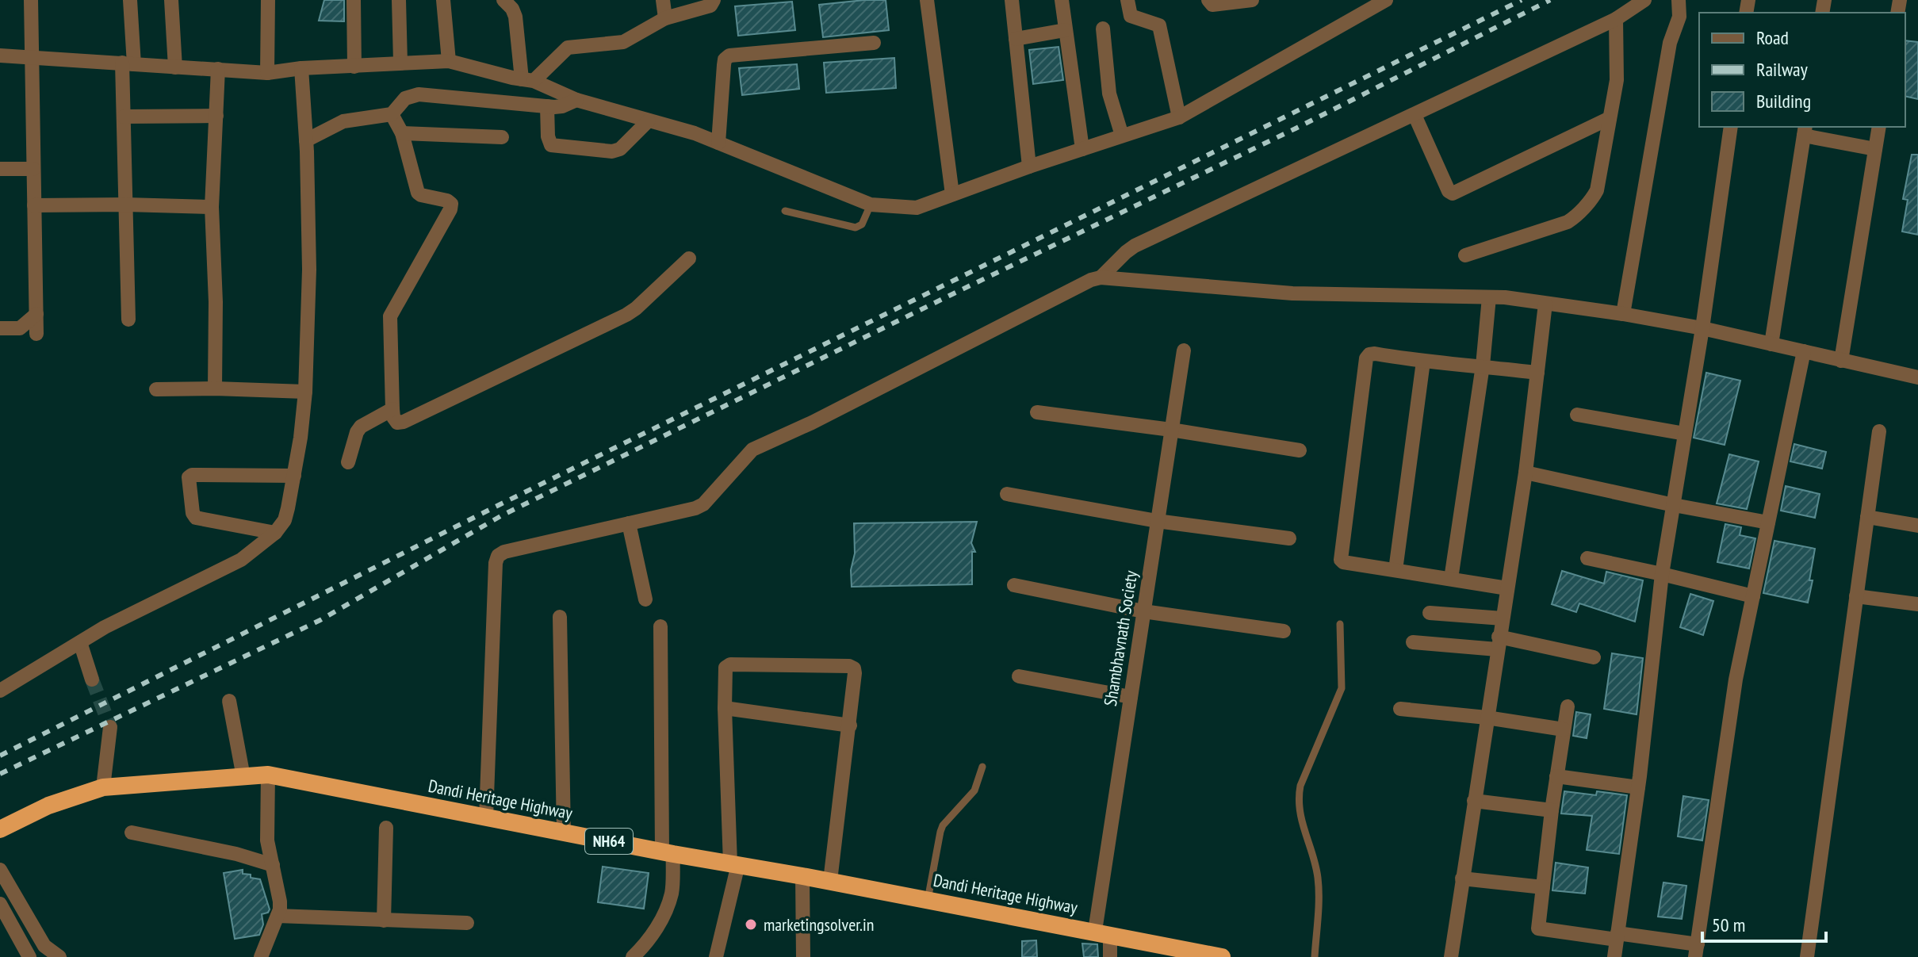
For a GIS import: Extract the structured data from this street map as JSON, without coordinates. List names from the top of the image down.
{
  "streets": {
    "highway": ["Dandi Heritage Highway", "NH64"],
    "street": ["Shambhavnath Society"]
  },
  "crossings": [
    ["Shambhavnath Society", "Dandi Heritage Highway"]
  ],
  "places": ["marketingsolver.in"],
  "legend": ["Road", "Railway", "Building"],
  "scale_bar": "50 m"
}
